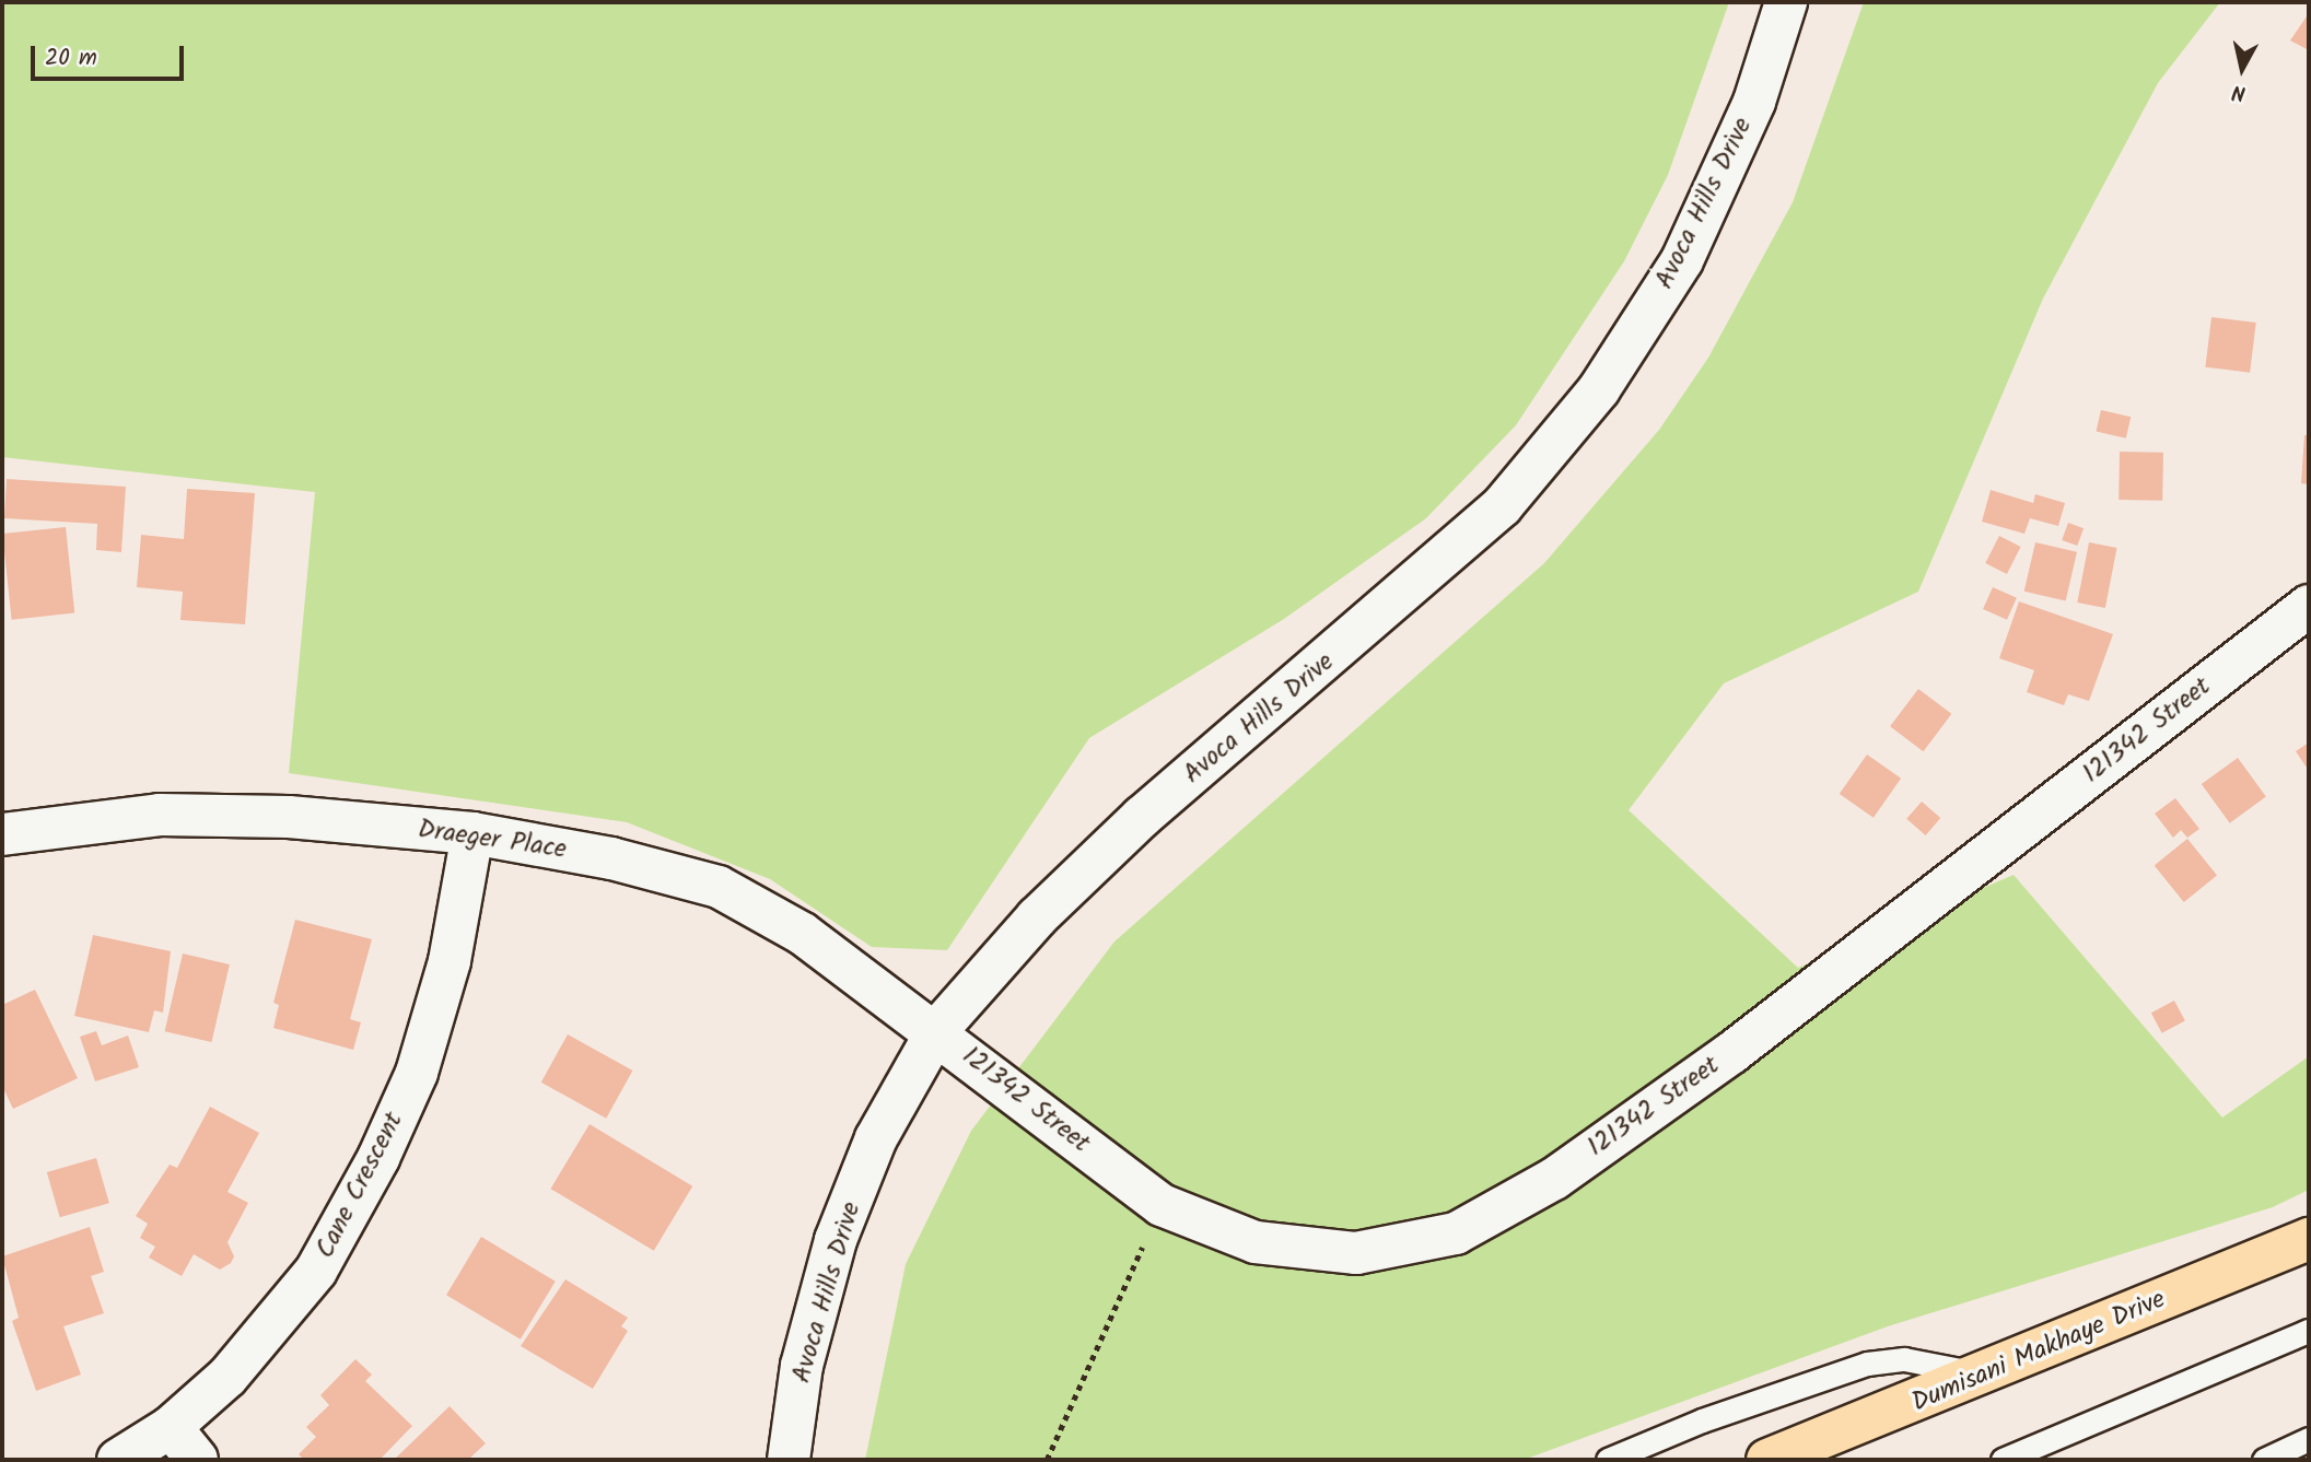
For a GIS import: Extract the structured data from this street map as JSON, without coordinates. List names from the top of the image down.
{
  "streets": {
    "main road": ["Dumisani Makhaye Drive"],
    "street": [
      "Avoca Hills Drive",
      "121342 Street",
      "Draeger Place",
      "Cane Crescent"
    ]
  },
  "crossings": [
    ["Avoca Hills Drive", "121342 Street"],
    ["Avoca Hills Drive", "Draeger Place"],
    ["121342 Street", "Draeger Place"],
    ["Draeger Place", "Cane Crescent"]
  ],
  "scale_bar": "20 m",
  "north": "bottom"
}
